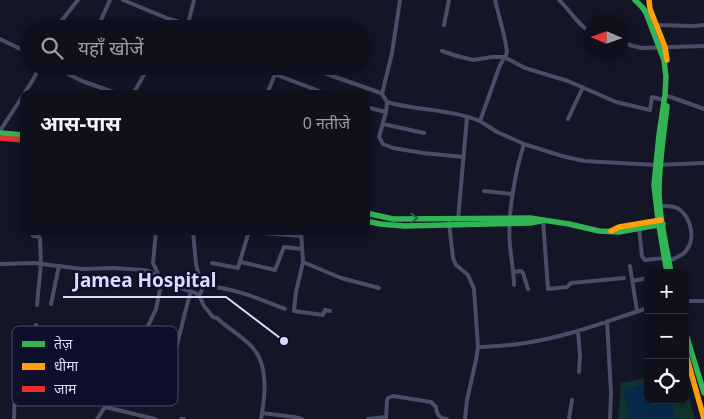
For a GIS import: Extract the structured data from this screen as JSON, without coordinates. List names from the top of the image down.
{
  "places": ["Jamea Hospital"],
  "legend": ["तेज़", "धीमा", "जाम"],
  "north": "left",
  "page": {
    "search": "यहाँ खोजें",
    "heading": ["आस-पास", "0 नतीजे"],
    "map_buttons": ["+", "−"]
  }
}
